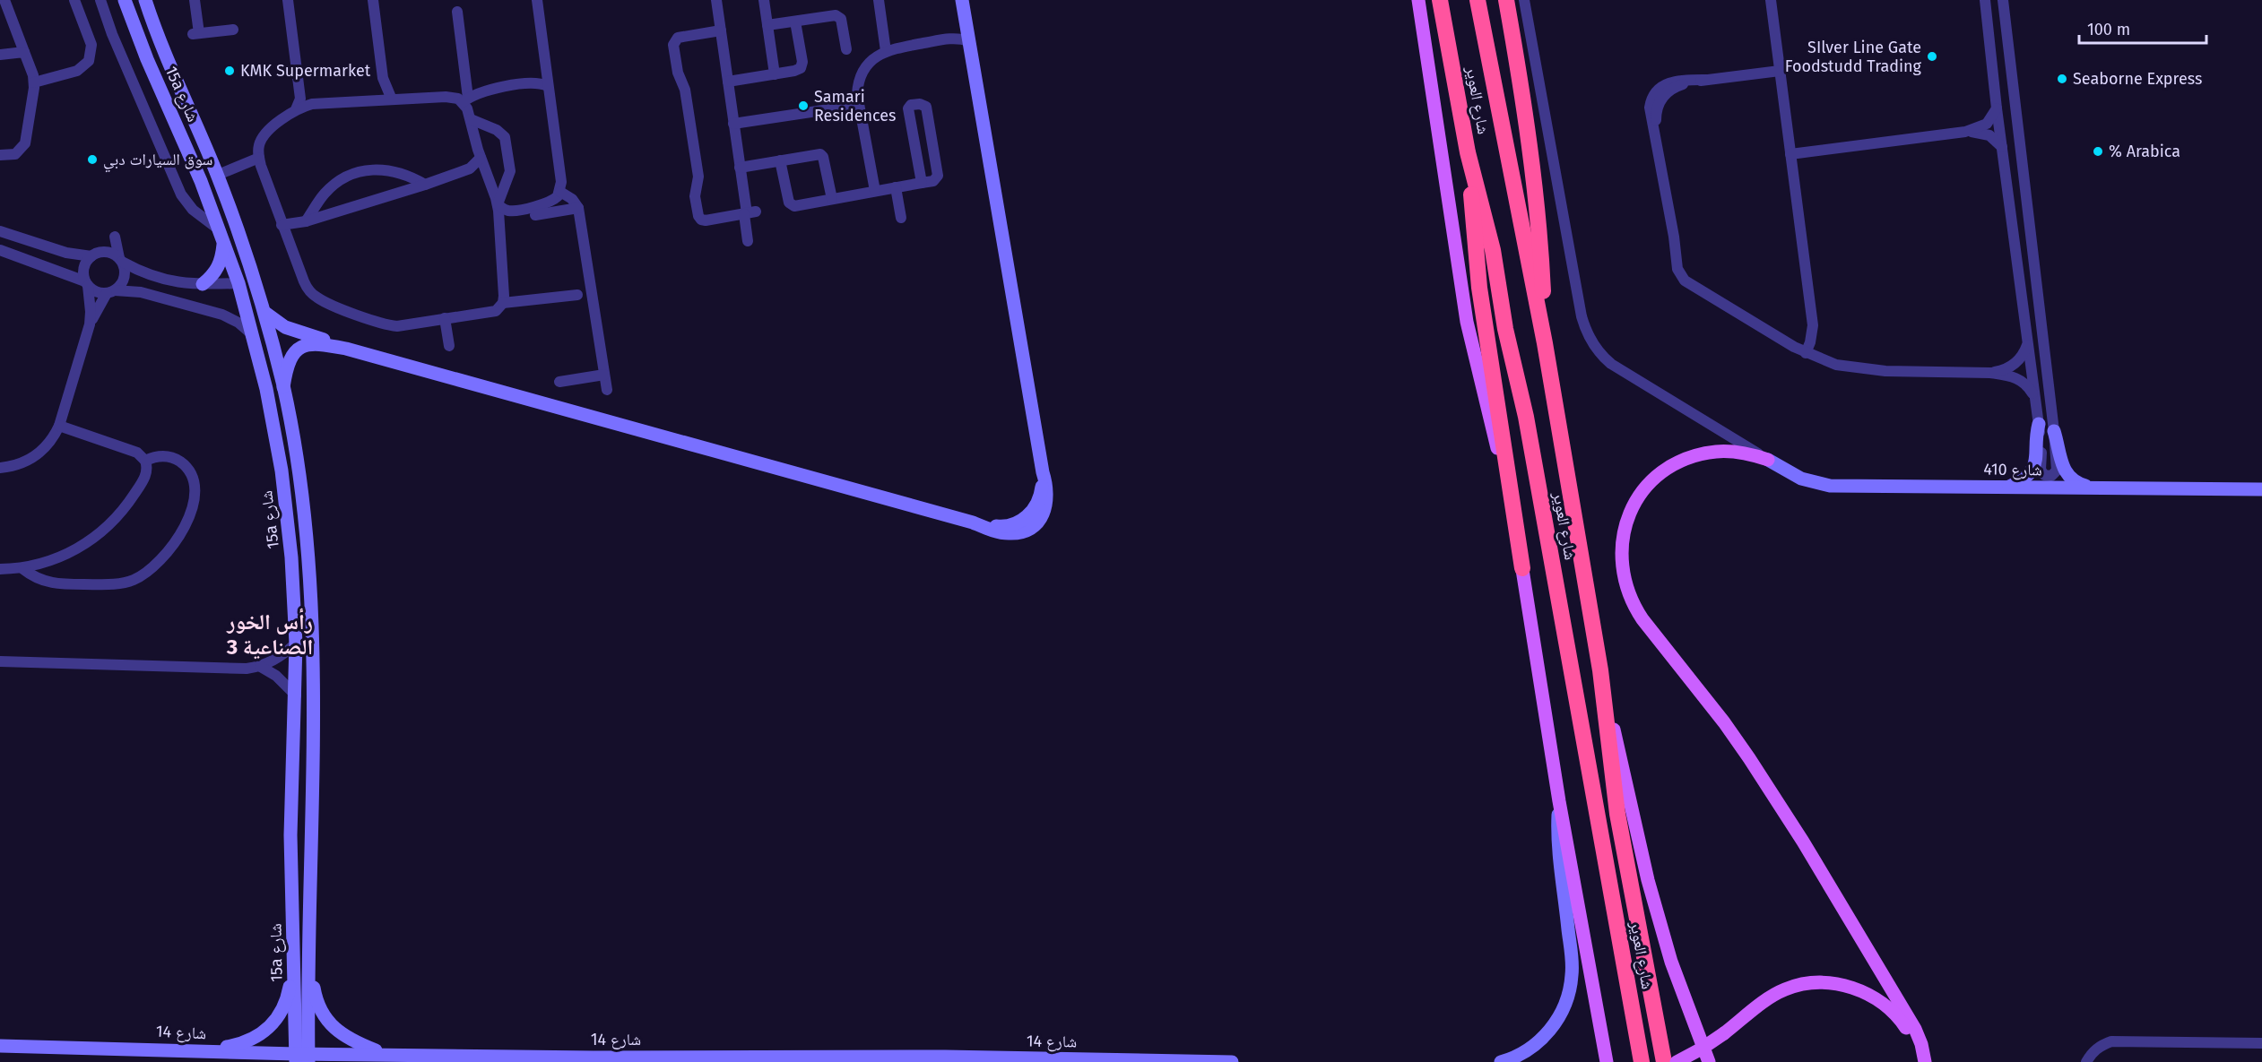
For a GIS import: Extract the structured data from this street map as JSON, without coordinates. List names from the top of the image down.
{
  "streets": {
    "highway": ["شارع العوير"],
    "main road": ["15a شارع", "شارع 410", "شارع 14"]
  },
  "crossings": [
    ["15a شارع", "شارع 14"]
  ],
  "districts": ["رأس الخور الصناعية 3"],
  "places": [
    "SIlver Line Gate Foodstudd Trading",
    "KMK Supermarket",
    "Seaborne Express",
    "Samari Residences",
    "% Arabica",
    "سوق السيارات دبي"
  ],
  "scale_bar": "100 m"
}
